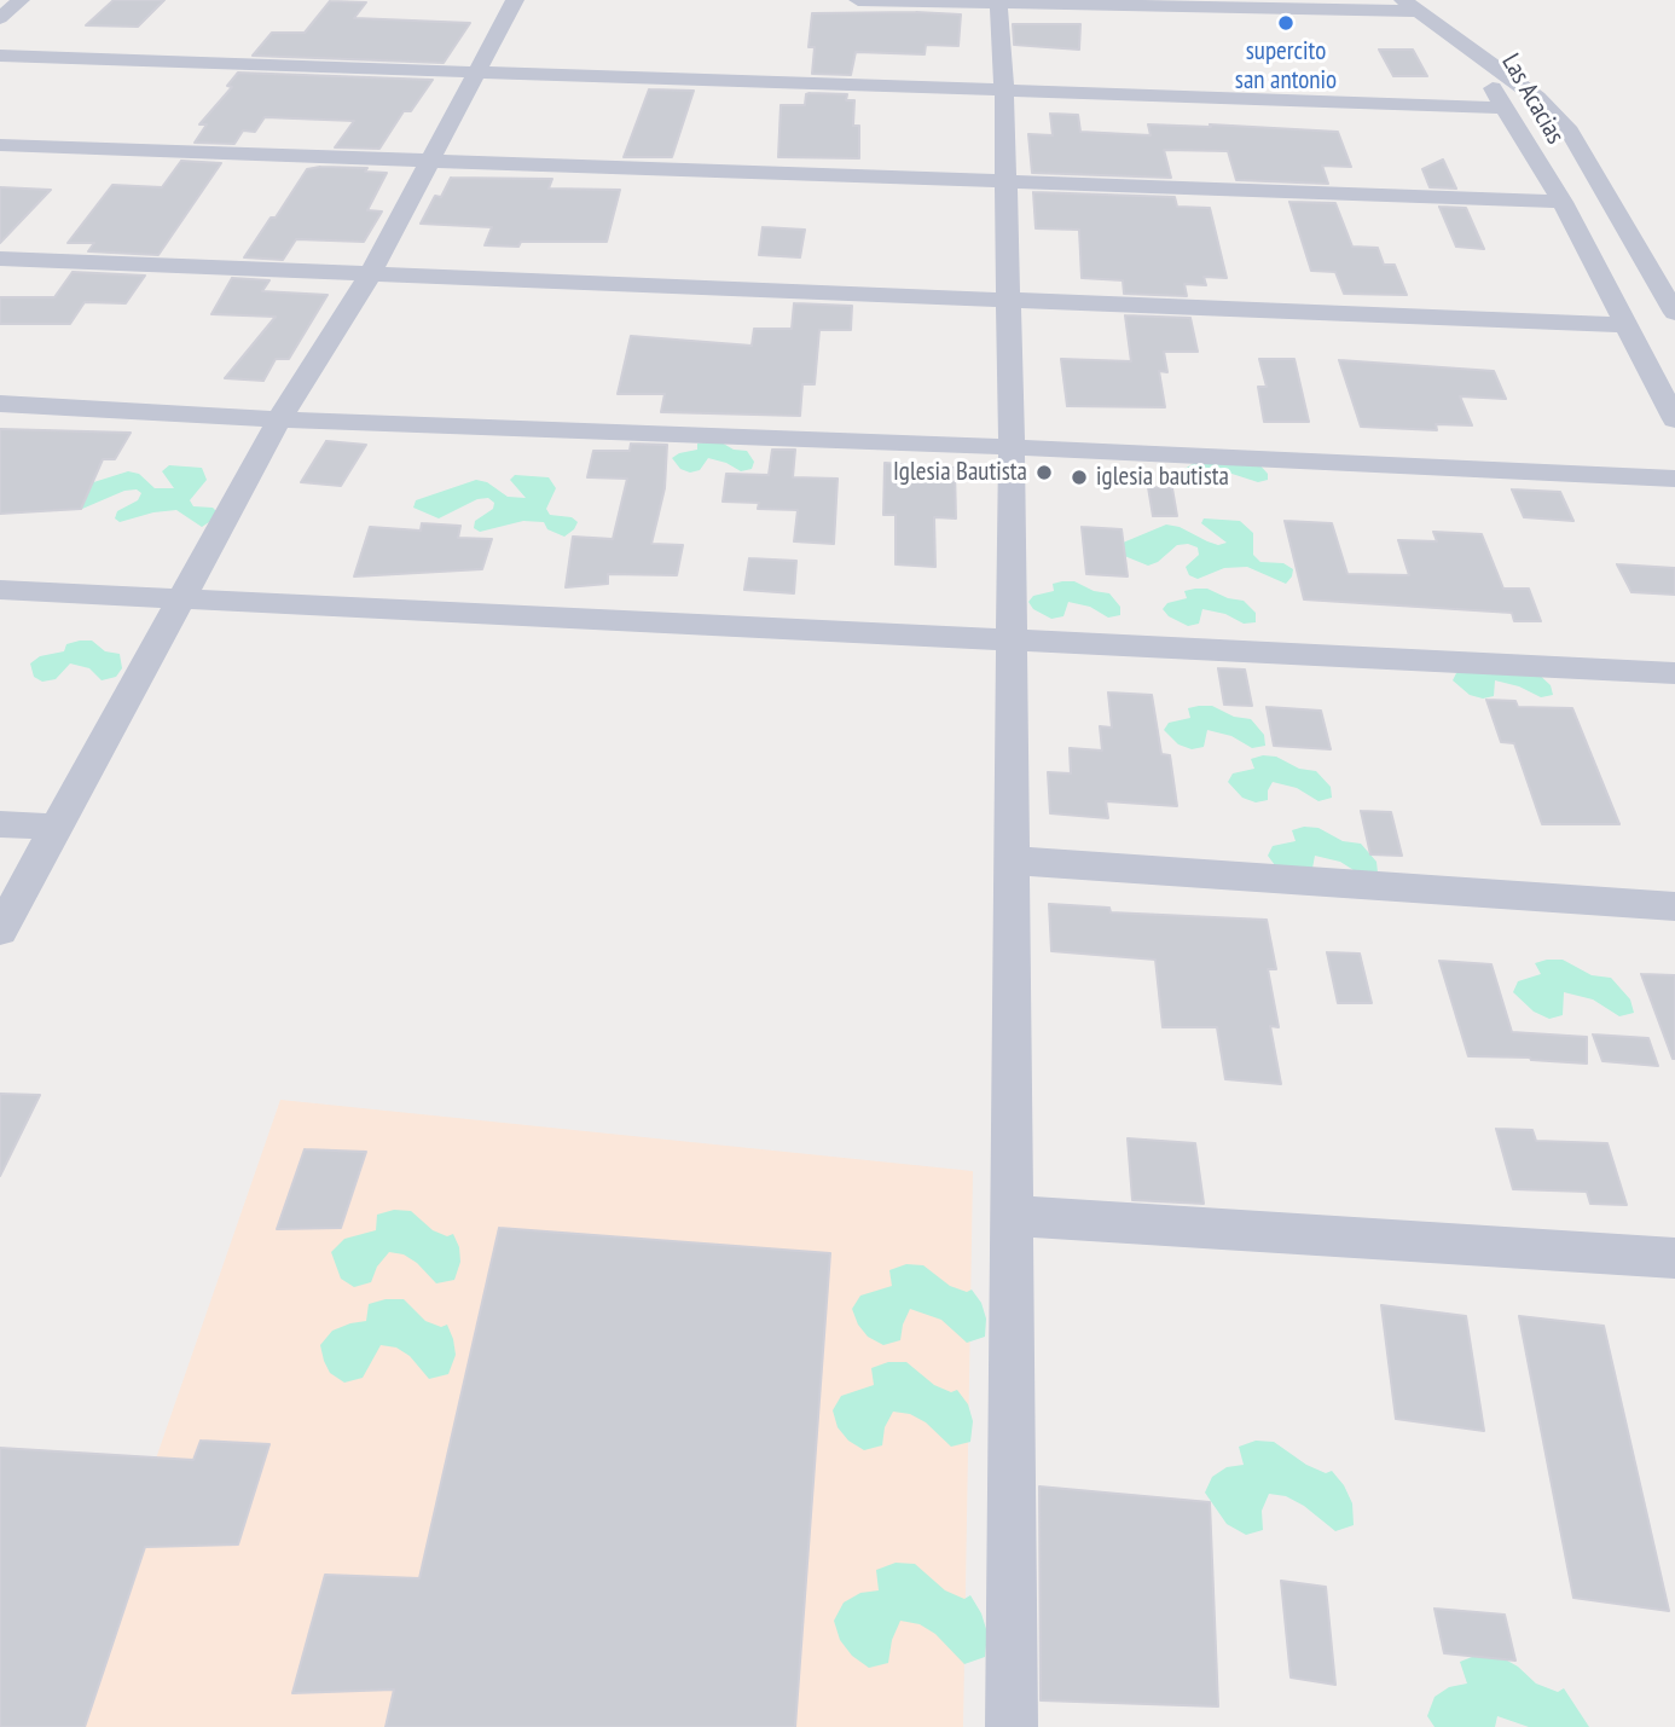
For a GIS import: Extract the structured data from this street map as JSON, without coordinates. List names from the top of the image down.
{
  "streets": {
    "street": ["Las Acacias"]
  },
  "places": ["supercito san antonio", "Iglesia Bautista", "iglesia bautista"]
}
